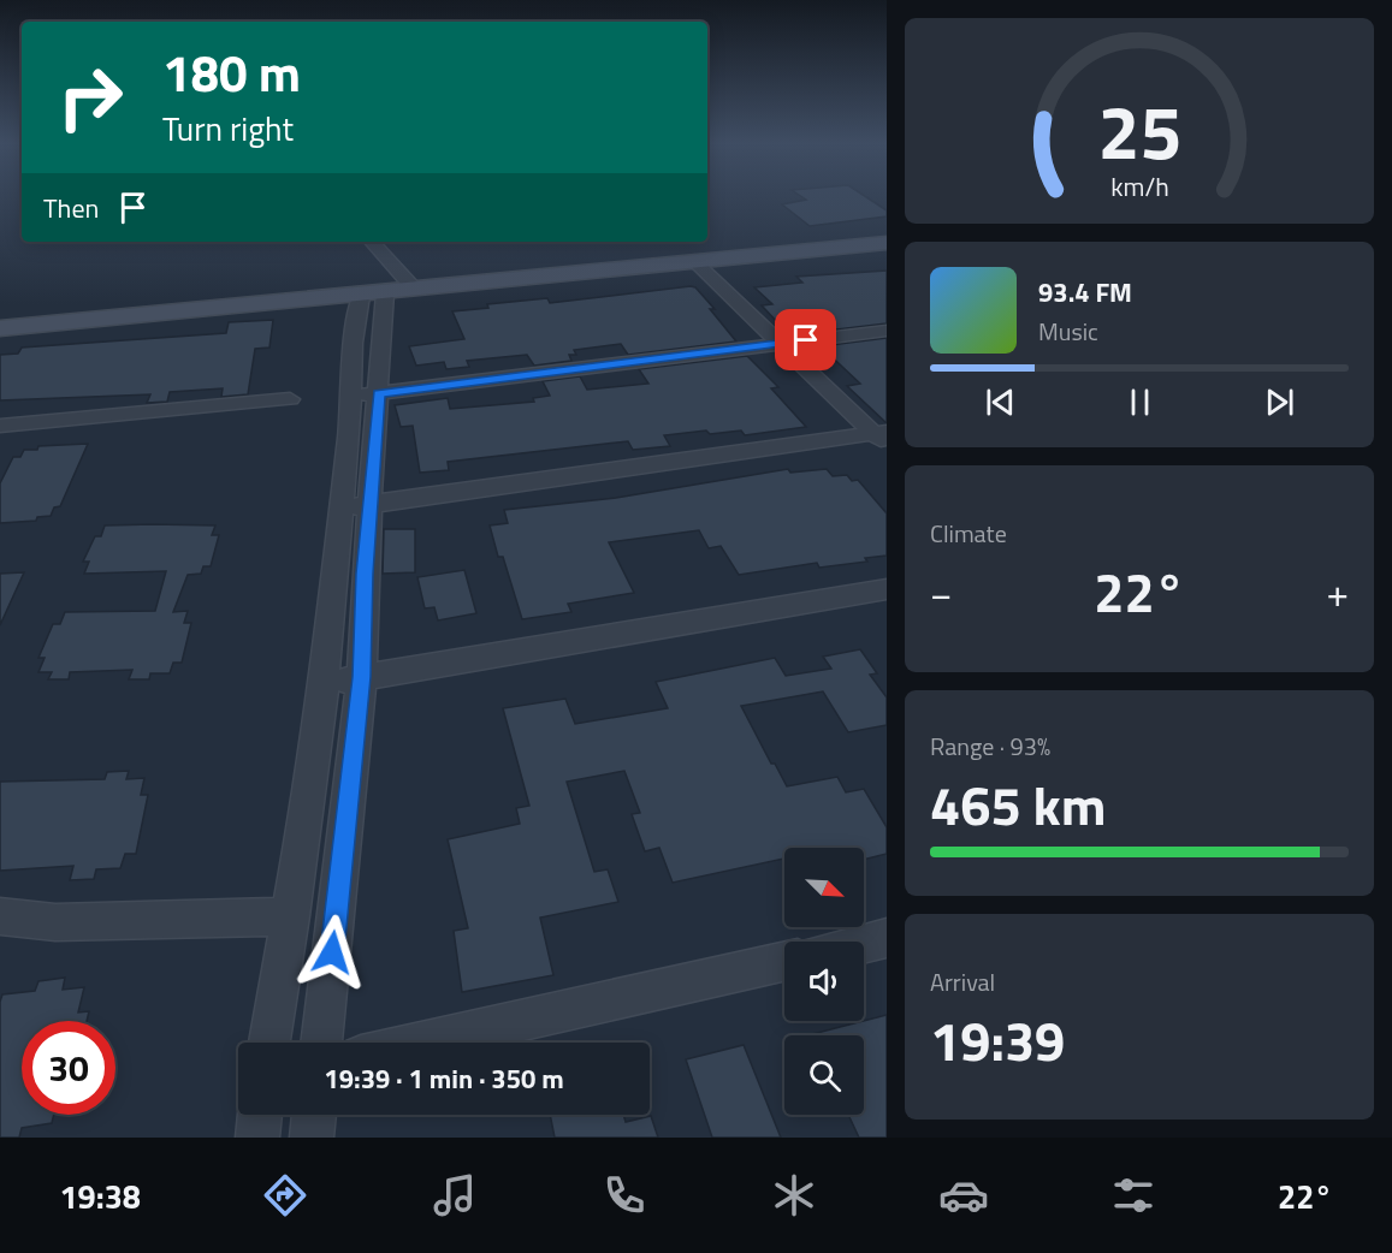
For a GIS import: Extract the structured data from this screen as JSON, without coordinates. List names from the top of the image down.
{
  "north": "bottom right",
  "page": {
    "turn": ["180 m", "Turn right"],
    "then": "Then",
    "song": ["93.4 FM", "Music"],
    "tile": [
      "Climate",
      ["Range · 93%", "465 km"],
      ["Arrival", "19:39"]
    ],
    "heat": ["−", "22°", "+"],
    "limit": "30",
    "trip": "19:39 · 1 min · 350 m",
    "tabs": ["19:38", "22°"],
    "gauge": ["25", "km/h"]
  }
}
